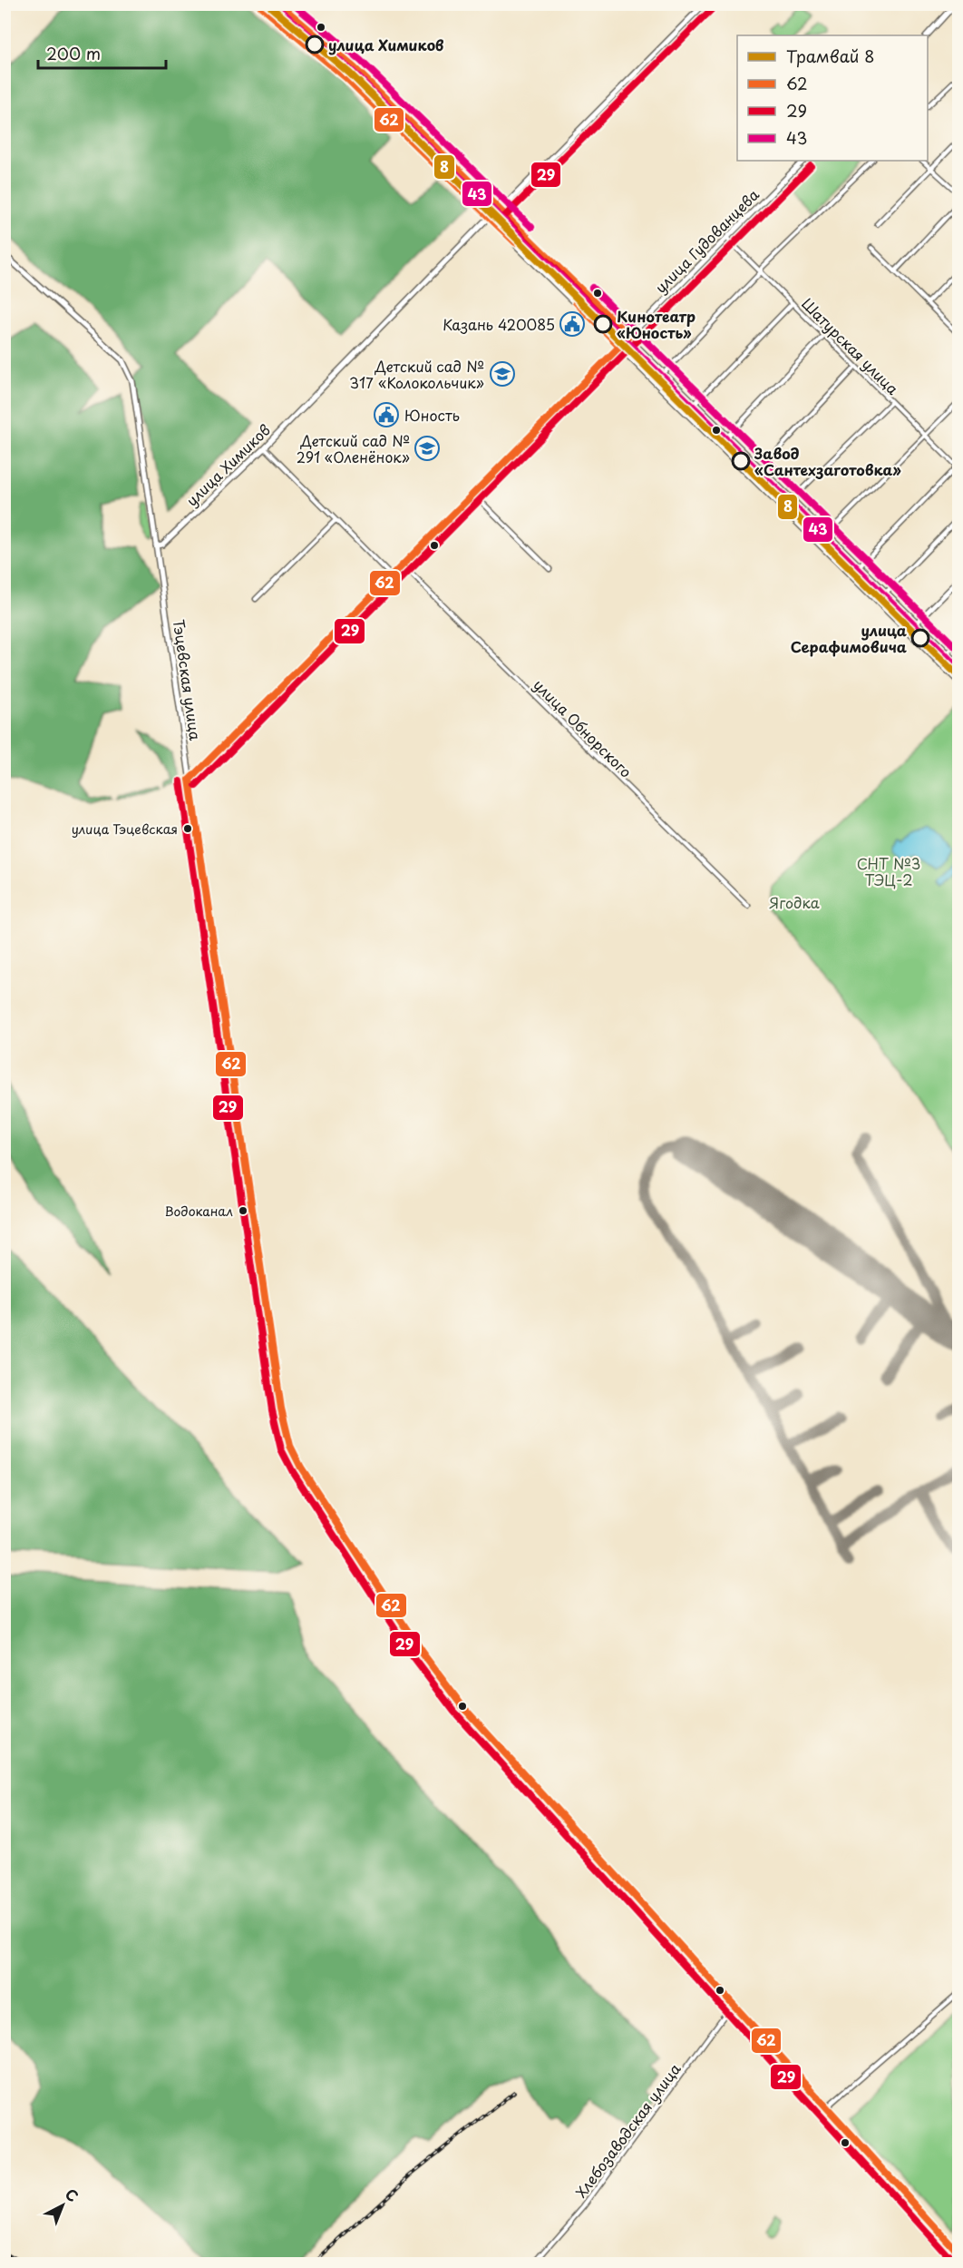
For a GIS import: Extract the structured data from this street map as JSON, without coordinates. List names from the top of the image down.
{
  "streets": {
    "main road": ["улица Гудованцева", "улица Химиков", "Тэцевская улица"],
    "street": ["Шатурская улица", "улица Обнорского", "Хлебозаводская улица"]
  },
  "crossings": [
    ["улица Гудованцева", "Шатурская улица"],
    ["улица Гудованцева", "Тэцевская улица"],
    ["улица Гудованцева", "улица Обнорского"],
    ["улица Химиков", "Тэцевская улица"],
    ["Тэцевская улица", "Хлебозаводская улица"]
  ],
  "parks": ["СНТ №3 ТЭЦ-2", "Ягодка"],
  "places": {
    "other": [
      "улица Химиков",
      "Кинотеатр «Юность»",
      "Завод «Сантехзаготовка»",
      "улица Серафимовича",
      "улица Тэцевская",
      "Водоканал"
    ],
    "public building": ["Казань 420085", "Юность"],
    "school or university": ["Детский сад № 317 «Колокольчик»", "Детский сад № 291 «Оленёнок»"]
  },
  "lines": [
    "tram line 8",
    "transit line 62",
    "transit line 43",
    "transit line 29"
  ],
  "legend": [
    "Трамвай 8",
    "62",
    "29",
    "43"
  ],
  "scale_bar": "200 m",
  "north": "top right"
}
